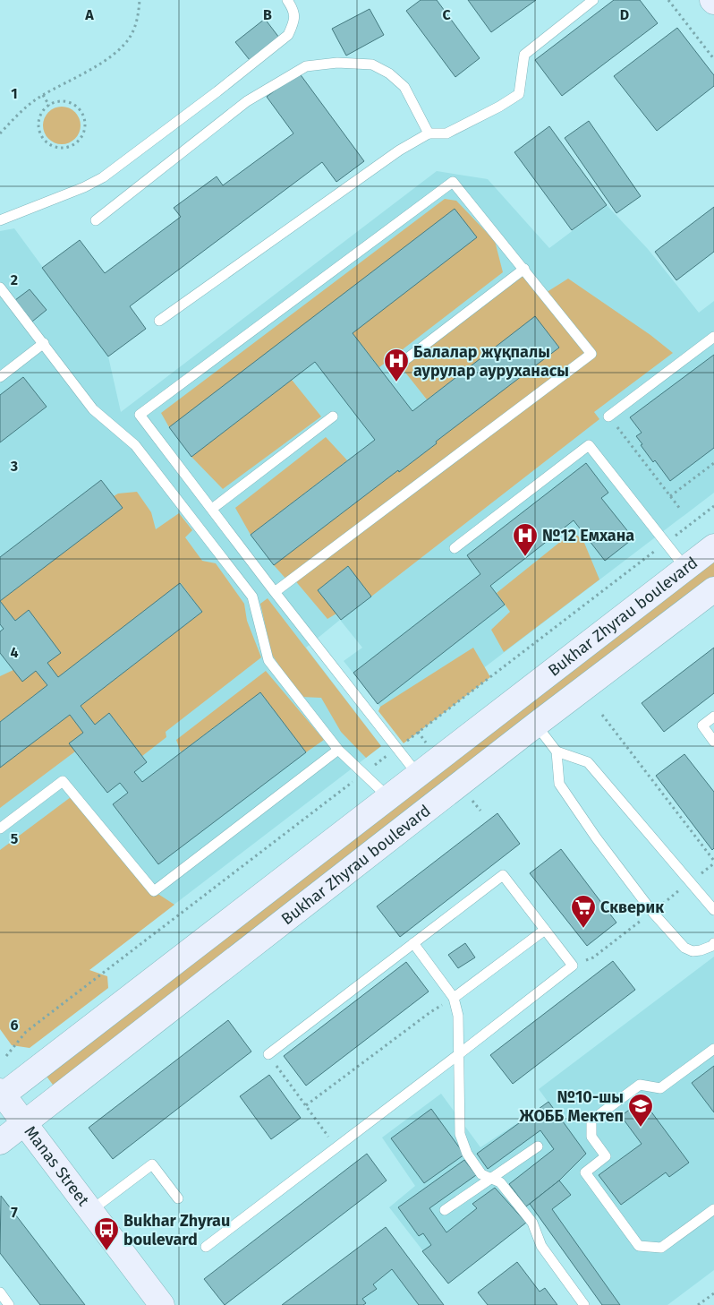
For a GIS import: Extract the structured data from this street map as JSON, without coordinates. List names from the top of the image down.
{
  "streets": {
    "street": ["Bukhar Zhyrau boulevard", "Manas Street"]
  },
  "crossings": [
    ["Bukhar Zhyrau boulevard", "Manas Street"]
  ],
  "places": {
    "hospital": ["Балалар жұқпалы аурулар ауруханасы", "№12 Емхана"],
    "supermarket": ["Скверик"],
    "school or university": ["№10-шы ЖОББ Мектеп"],
    "bus stop": ["Bukhar Zhyrau boulevard"]
  },
  "grid": {
    "columns": [
      "A",
      "B",
      "C",
      "D"
    ],
    "rows": [
      "1",
      "2",
      "3",
      "4",
      "5",
      "6",
      "7"
    ]
  }
}
